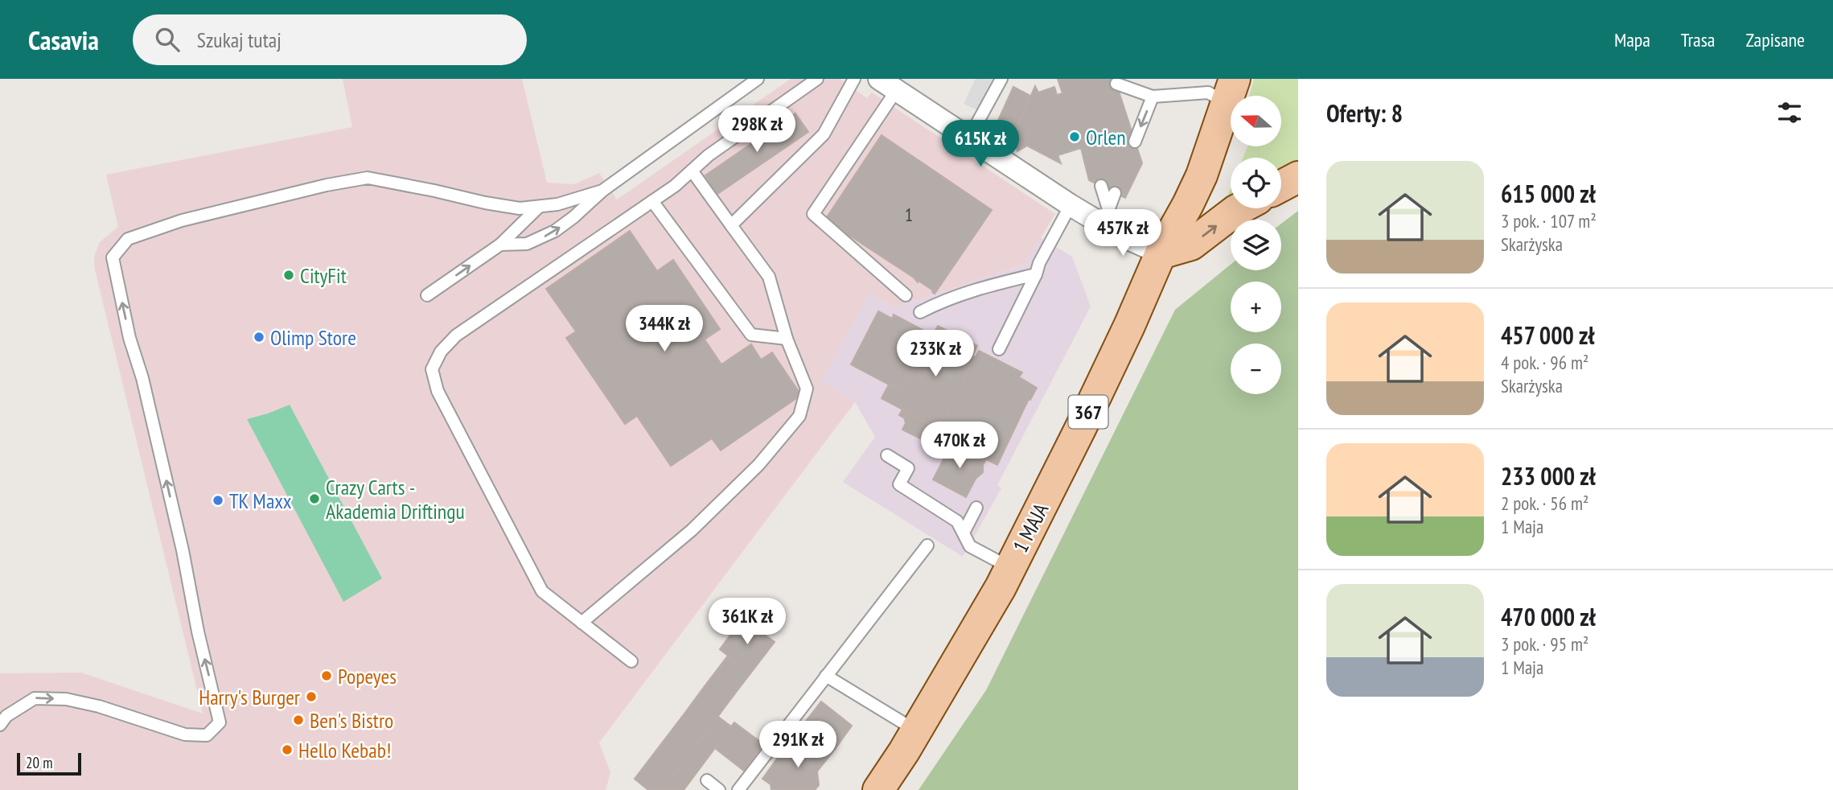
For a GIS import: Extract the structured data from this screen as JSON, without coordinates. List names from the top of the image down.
{
  "streets": {
    "main road": ["367", "1 MAJA"]
  },
  "places": [
    "Orlen",
    "CityFit",
    "Olimp Store",
    "Crazy Carts - Akademia Driftingu",
    "TK Maxx",
    "Popeyes",
    "Harry's Burger",
    "Ben's Bistro",
    "Hello Kebab!"
  ],
  "house_numbers": ["1"],
  "scale_bar": "20 m",
  "north": "left",
  "page": {
    "header": "Casavia",
    "search": "Szukaj tutaj",
    "nav": ["Mapa", "Trasa", "Zapisane"],
    "heading": "Oferty: 8",
    "map_buttons": ["+", "−"],
    "price": [
      "298K zł",
      "615K zł",
      "457K zł",
      "344K zł",
      "233K zł",
      "470K zł",
      "361K zł",
      "291K zł"
    ],
    "list": [
      {
        "name": "615 000 zł",
        "note": "3 pok. · 107 m² · Skarżyska"
      },
      {
        "name": "457 000 zł",
        "note": "4 pok. · 96 m² · Skarżyska"
      },
      {
        "name": "233 000 zł",
        "note": "2 pok. · 56 m² · 1 Maja"
      },
      {
        "name": "470 000 zł",
        "note": "3 pok. · 95 m² · 1 Maja"
      }
    ],
    "scale": "20 m"
  }
}
